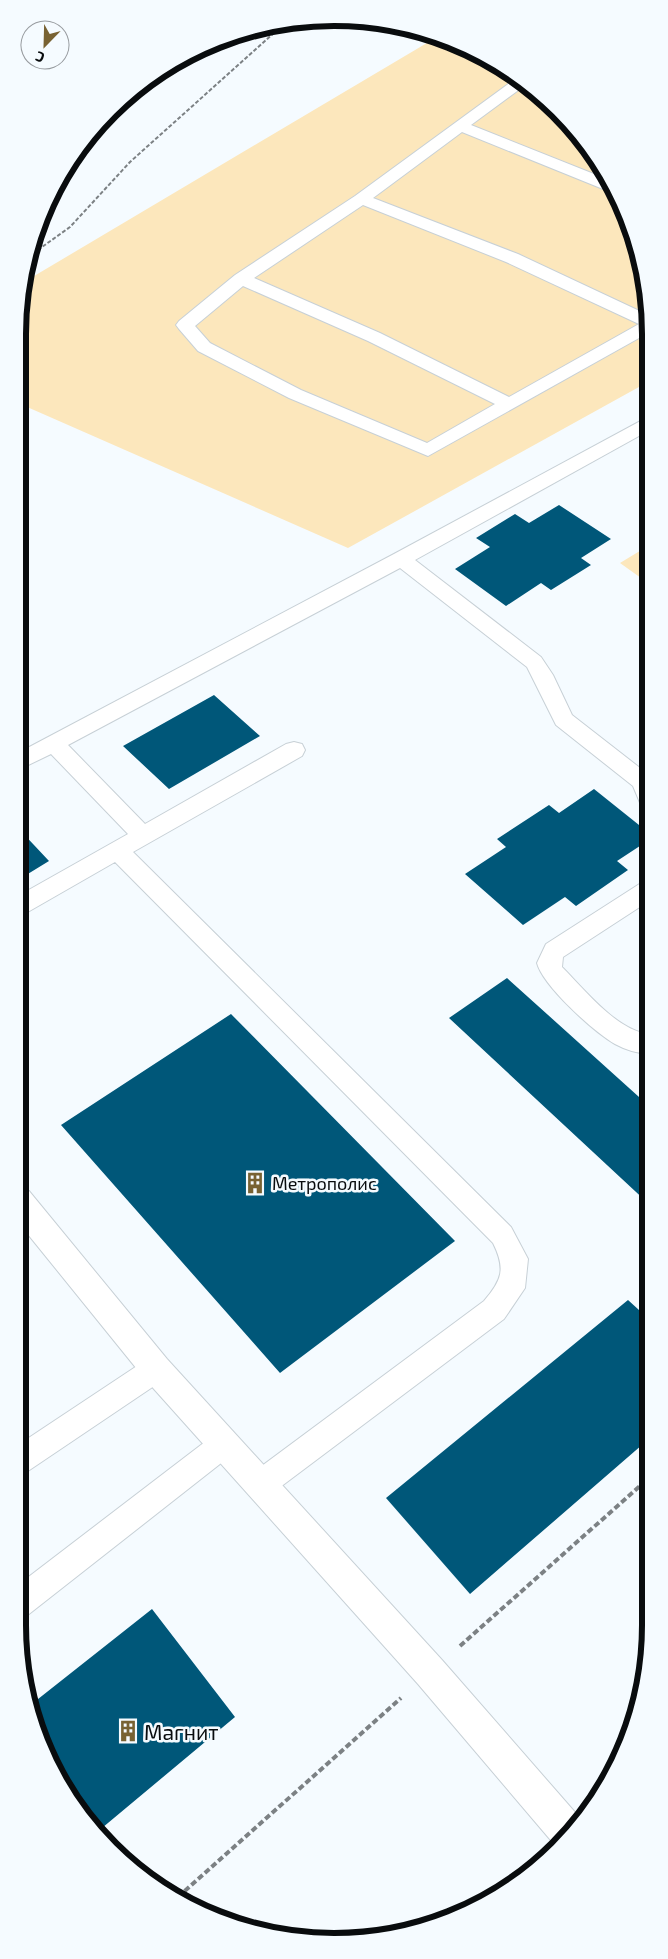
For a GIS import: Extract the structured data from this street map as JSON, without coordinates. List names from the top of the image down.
{
  "places": {
    "building": ["Метрополис", "Магнит"]
  },
  "north": "bottom left"
}
